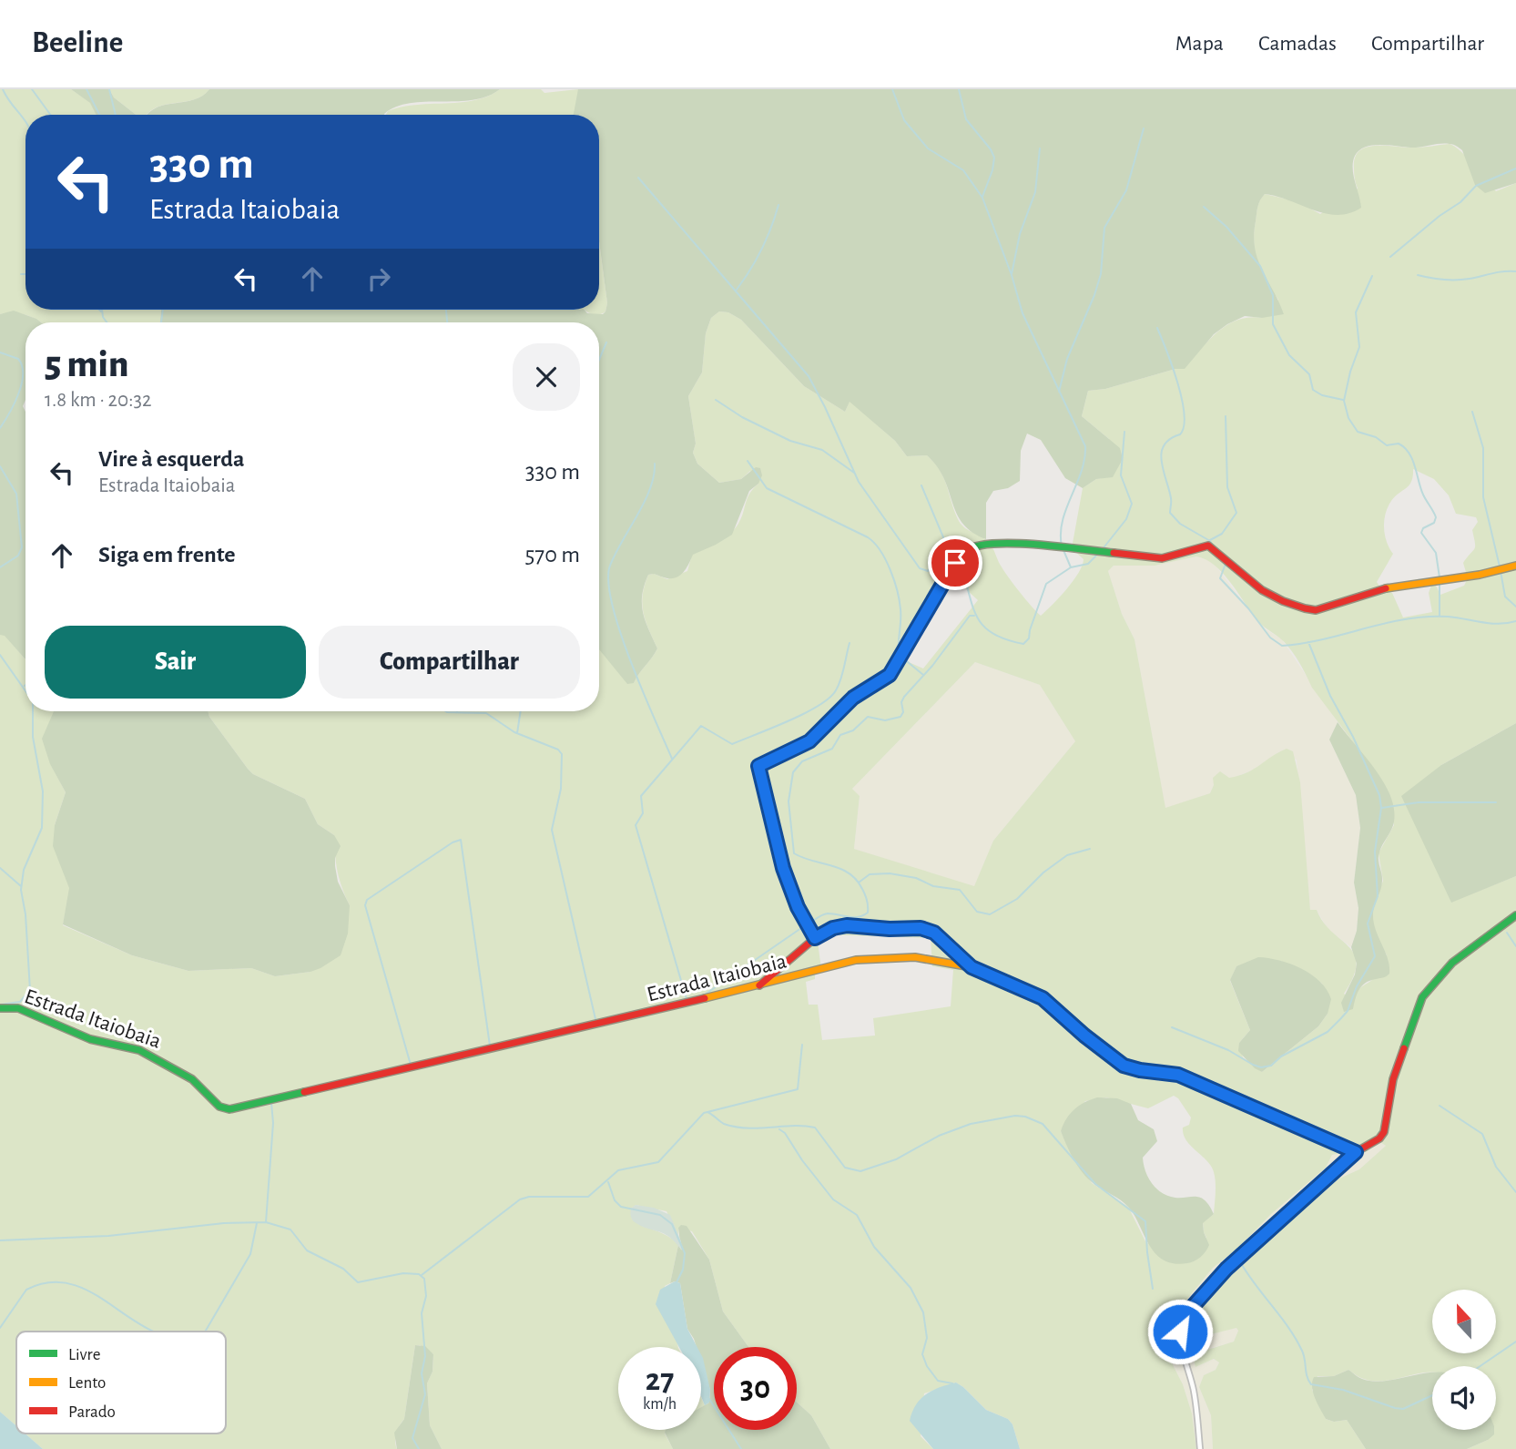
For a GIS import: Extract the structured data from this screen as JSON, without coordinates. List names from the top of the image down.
{
  "streets": {
    "street": ["Estrada Itaiobaia"]
  },
  "legend": ["Livre", "Lento", "Parado"],
  "north": "top",
  "page": {
    "header": "Beeline",
    "nav": ["Mapa", "Camadas", "Compartilhar"],
    "turn": ["330 m", "Estrada Itaiobaia"],
    "heading": ["5 min", "1.8 km · 20:32"],
    "list": [
      {
        "name": "Vire à esquerda",
        "note": "Estrada Itaiobaia",
        "value": "330 m"
      },
      {
        "name": "Siga em frente",
        "value": "570 m"
      }
    ],
    "buttons": ["Sair", "Compartilhar"],
    "speed": "27 km/h",
    "limit": "30"
  }
}
